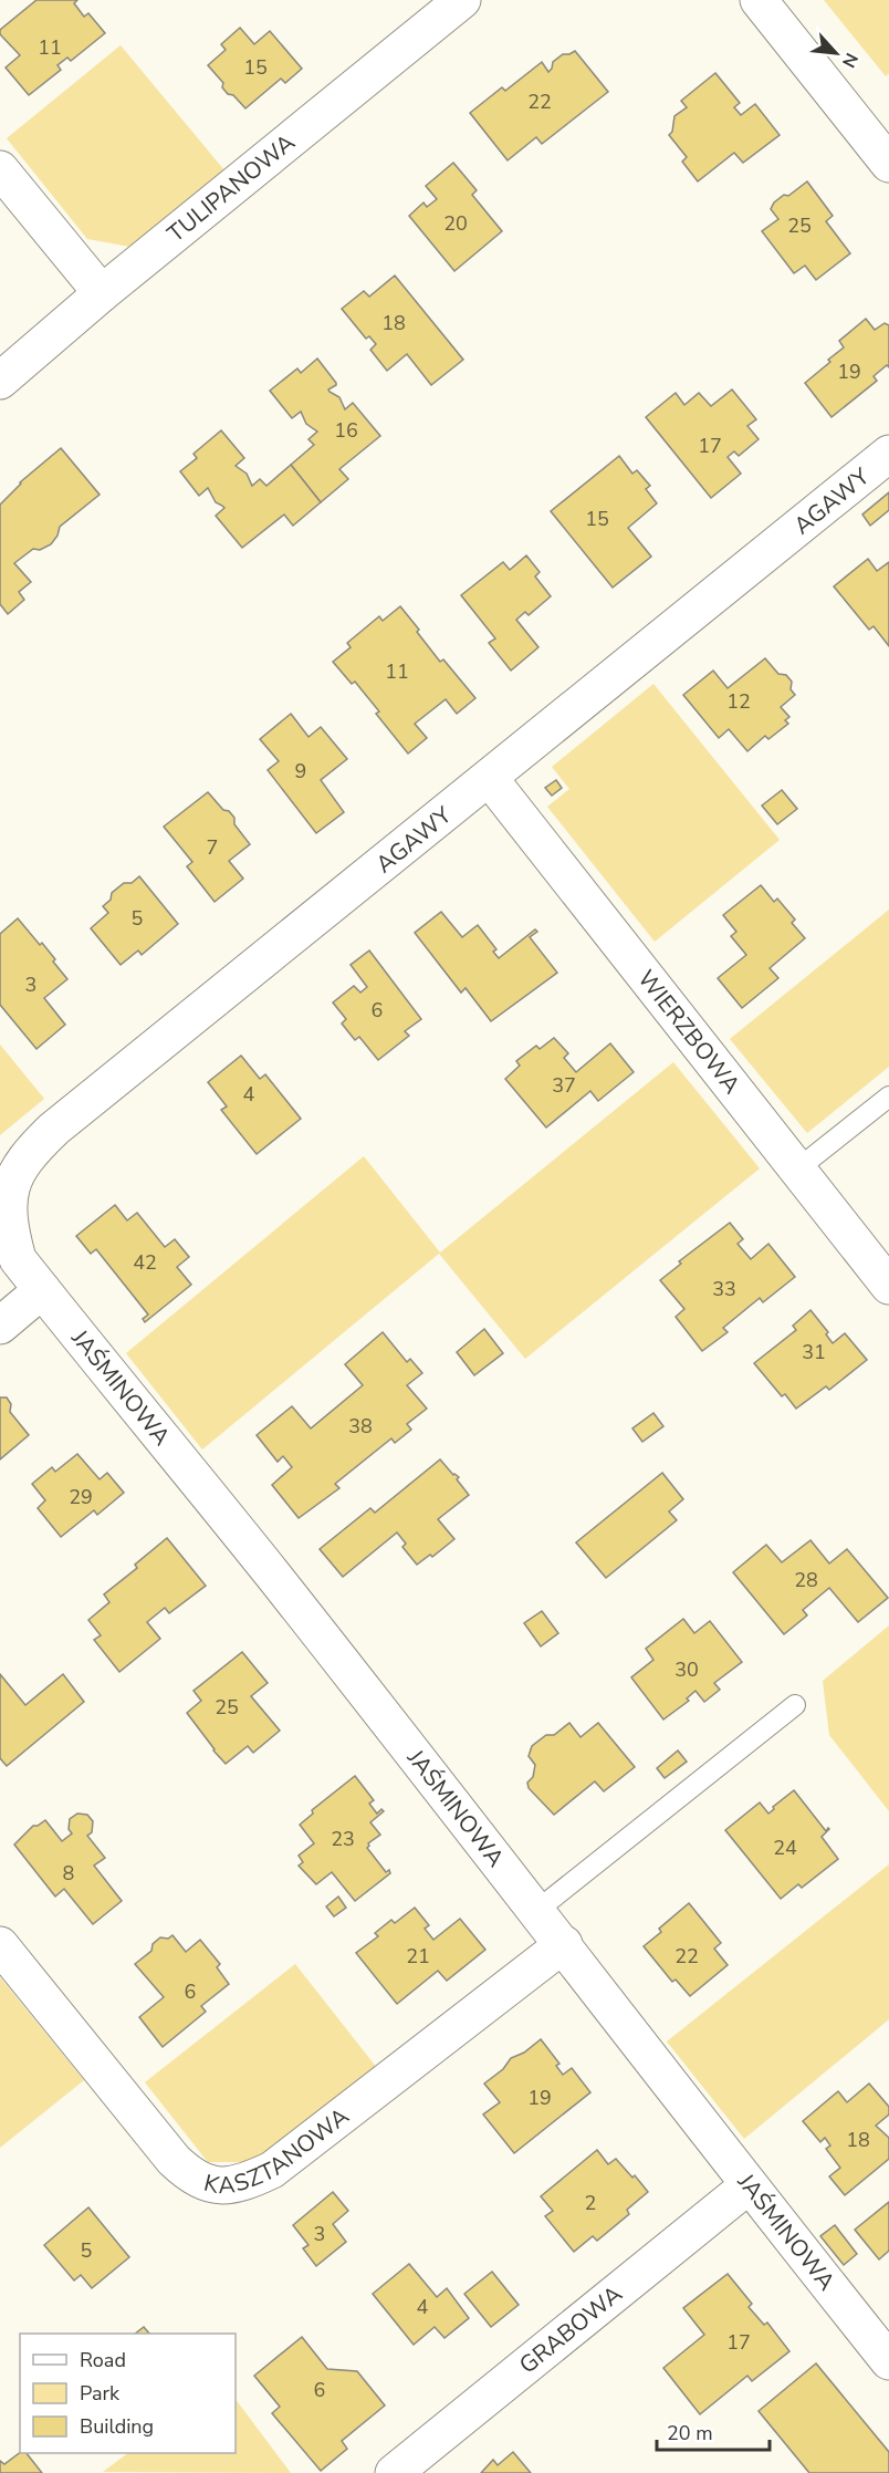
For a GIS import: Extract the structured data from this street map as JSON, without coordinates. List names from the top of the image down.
{
  "streets": {
    "street": [
      "TULIPANOWA",
      "AGAWY",
      "WIERZBOWA",
      "JAŚMINOWA",
      "KASZTANOWA",
      "GRABOWA"
    ]
  },
  "crossings": [
    ["AGAWY", "WIERZBOWA"],
    ["AGAWY", "JAŚMINOWA"],
    ["JAŚMINOWA", "KASZTANOWA"],
    ["JAŚMINOWA", "GRABOWA"]
  ],
  "house_numbers": [
    "11",
    "15",
    "22",
    "20",
    "25",
    "18",
    "19",
    "16",
    "17",
    "15",
    "11",
    "12",
    "9",
    "7",
    "5",
    "3",
    "6",
    "37",
    "4",
    "42",
    "33",
    "31",
    "38",
    "29",
    "28",
    "30",
    "25",
    "23",
    "24",
    "8",
    "21",
    "22",
    "6",
    "19",
    "18",
    "2",
    "3",
    "5",
    "4",
    "17",
    "6"
  ],
  "legend": ["Road", "Park", "Building"],
  "scale_bar": "20 m",
  "north": "bottom right"
}
